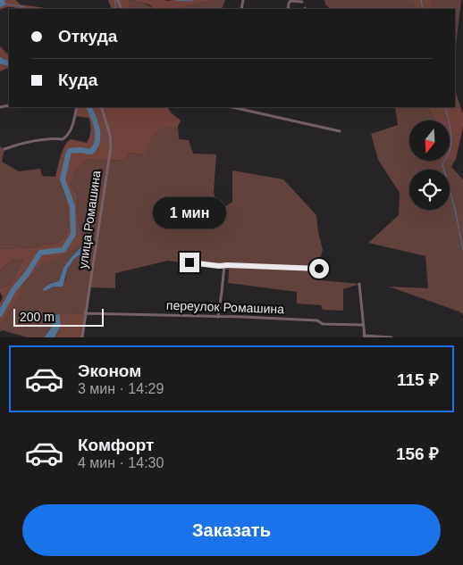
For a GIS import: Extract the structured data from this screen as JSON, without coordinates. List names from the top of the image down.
{
  "streets": {
    "street": ["улица Ромашина", "переулок Ромашина"]
  },
  "crossings": [
    ["улица Ромашина", "переулок Ромашина"]
  ],
  "scale_bar": "200 m",
  "north": "bottom",
  "page": {
    "banner": ["Откуда", "Куда"],
    "bubble": "1 мин",
    "scale": "200 m",
    "list": [
      {
        "name": "Эконом",
        "note": "3 мин · 14:29",
        "value": "115 ₽"
      },
      {
        "name": "Комфорт",
        "note": "4 мин · 14:30",
        "value": "156 ₽"
      }
    ],
    "buttons": "Заказать"
  }
}
